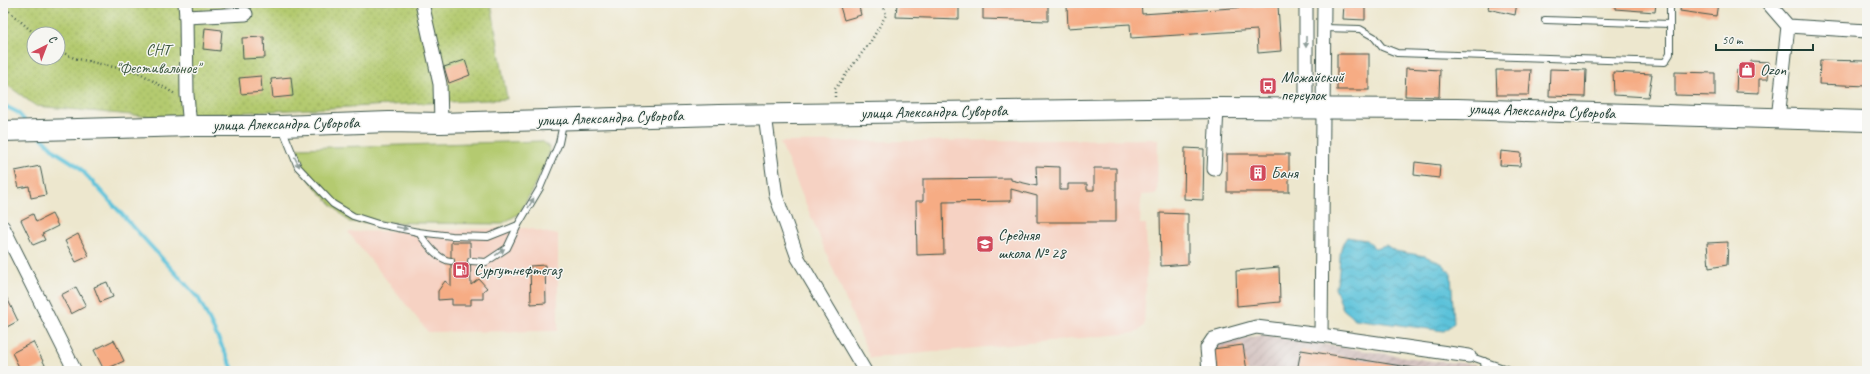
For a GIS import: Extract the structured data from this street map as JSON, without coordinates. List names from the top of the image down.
{
  "streets": {
    "main road": ["улица Александра Суворова"]
  },
  "parks": ["СНТ \"Фестивальное\""],
  "places": {
    "shop": ["Ozon"],
    "bus stop": ["Можайский переулок"],
    "building": ["Баня"],
    "school or university": ["Средняя школа № 28"],
    "fuel station": ["Сургутнефтегаз"]
  },
  "scale_bar": "50 m",
  "north": "top right"
}
